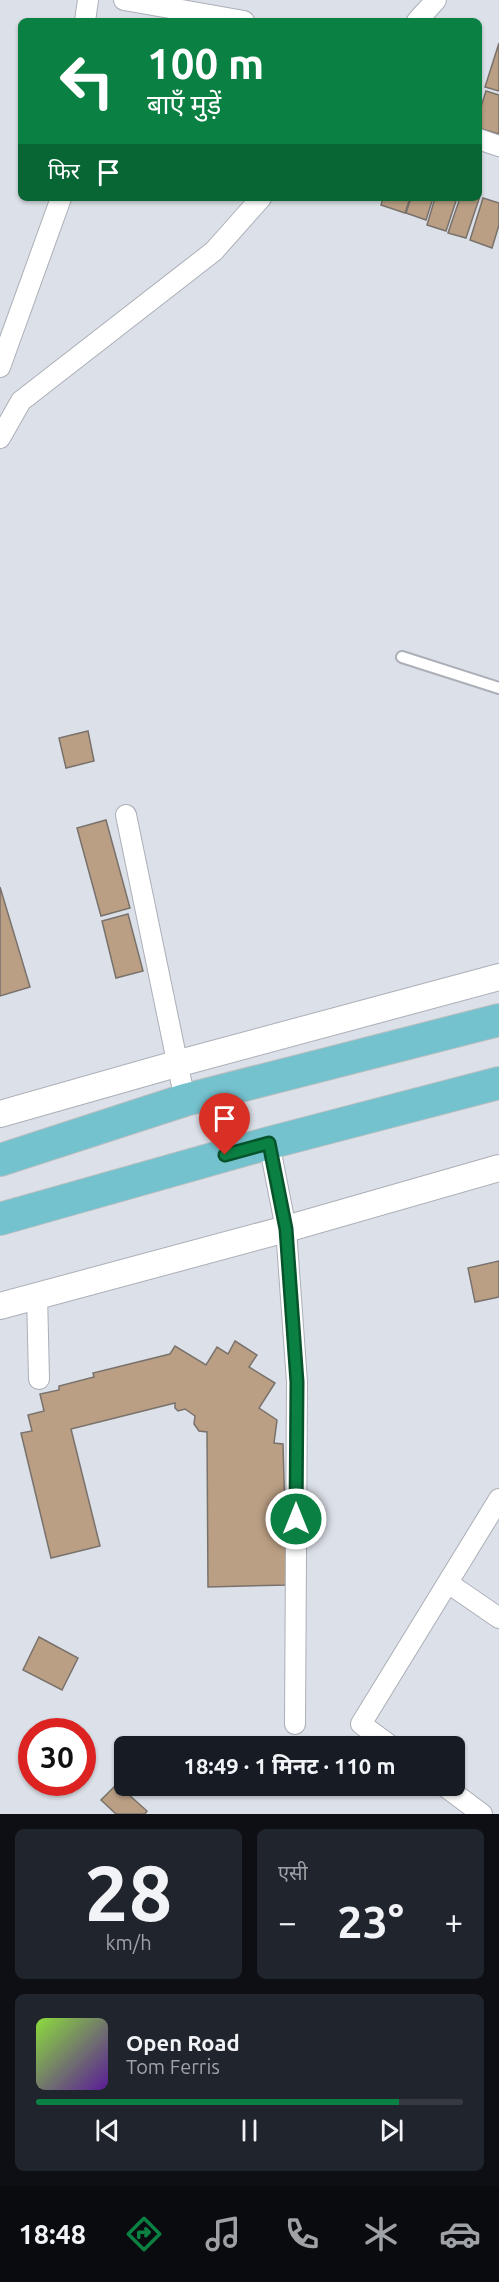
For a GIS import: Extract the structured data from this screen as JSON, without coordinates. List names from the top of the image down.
{
  "page": {
    "turn": ["100 m", "बाएँ मुड़ें"],
    "then": "फिर",
    "limit": "30",
    "trip": "18:49 · 1 मिनट · 110 m",
    "tile": [
      ["28", "km/h"],
      "एसी"
    ],
    "heat": ["−", "23°", "+"],
    "song": ["Open Road", "Tom Ferris"],
    "tabs": "18:48"
  }
}
